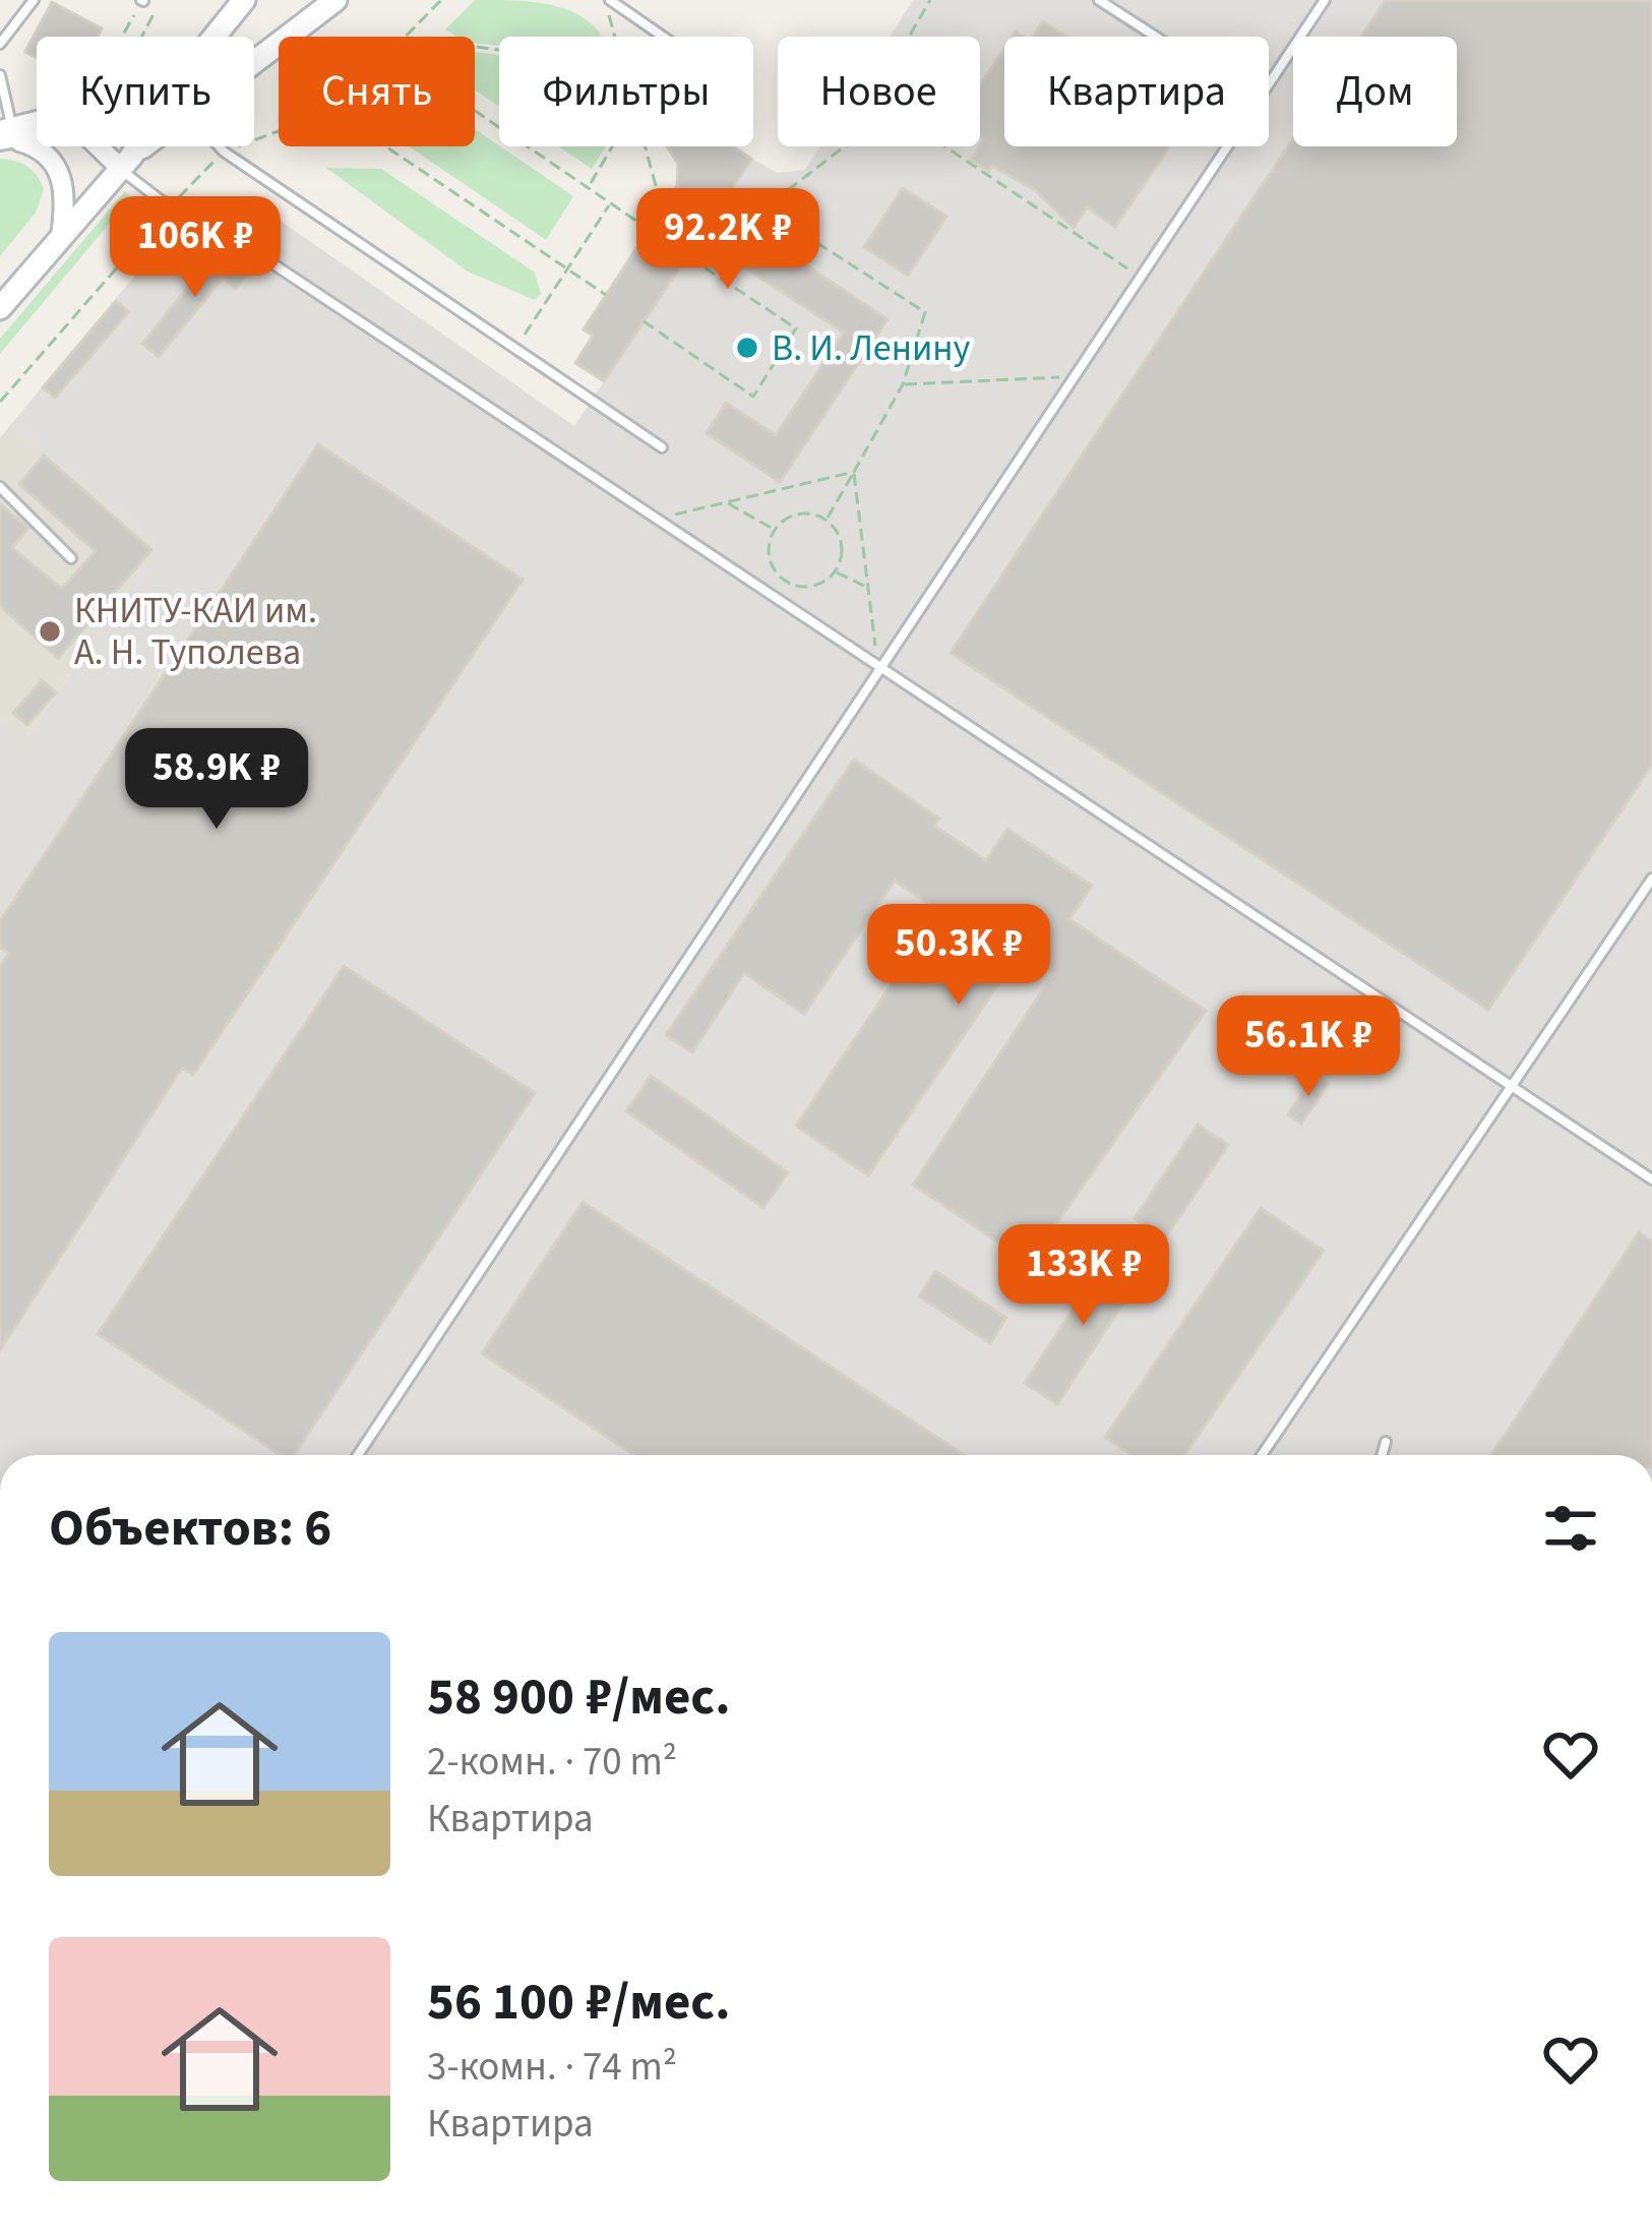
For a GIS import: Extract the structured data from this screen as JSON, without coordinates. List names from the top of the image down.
{
  "places": ["В. И. Ленину", "КНИТУ-КАИ им. А. Н. Туполева"],
  "page": {
    "chip": [
      "Купить",
      "Снять",
      "Фильтры",
      "Новое",
      "Квартира",
      "Дом"
    ],
    "price": [
      "92.2K ₽",
      "106K ₽",
      "58.9K ₽",
      "50.3K ₽",
      "56.1K ₽",
      "133K ₽"
    ],
    "heading": "Объектов: 6",
    "list": [
      {
        "name": "58 900 ₽/мес.",
        "note": "2-комн. · 70 m² · Квартира"
      },
      {
        "name": "56 100 ₽/мес.",
        "note": "3-комн. · 74 m² · Квартира"
      }
    ]
  }
}
